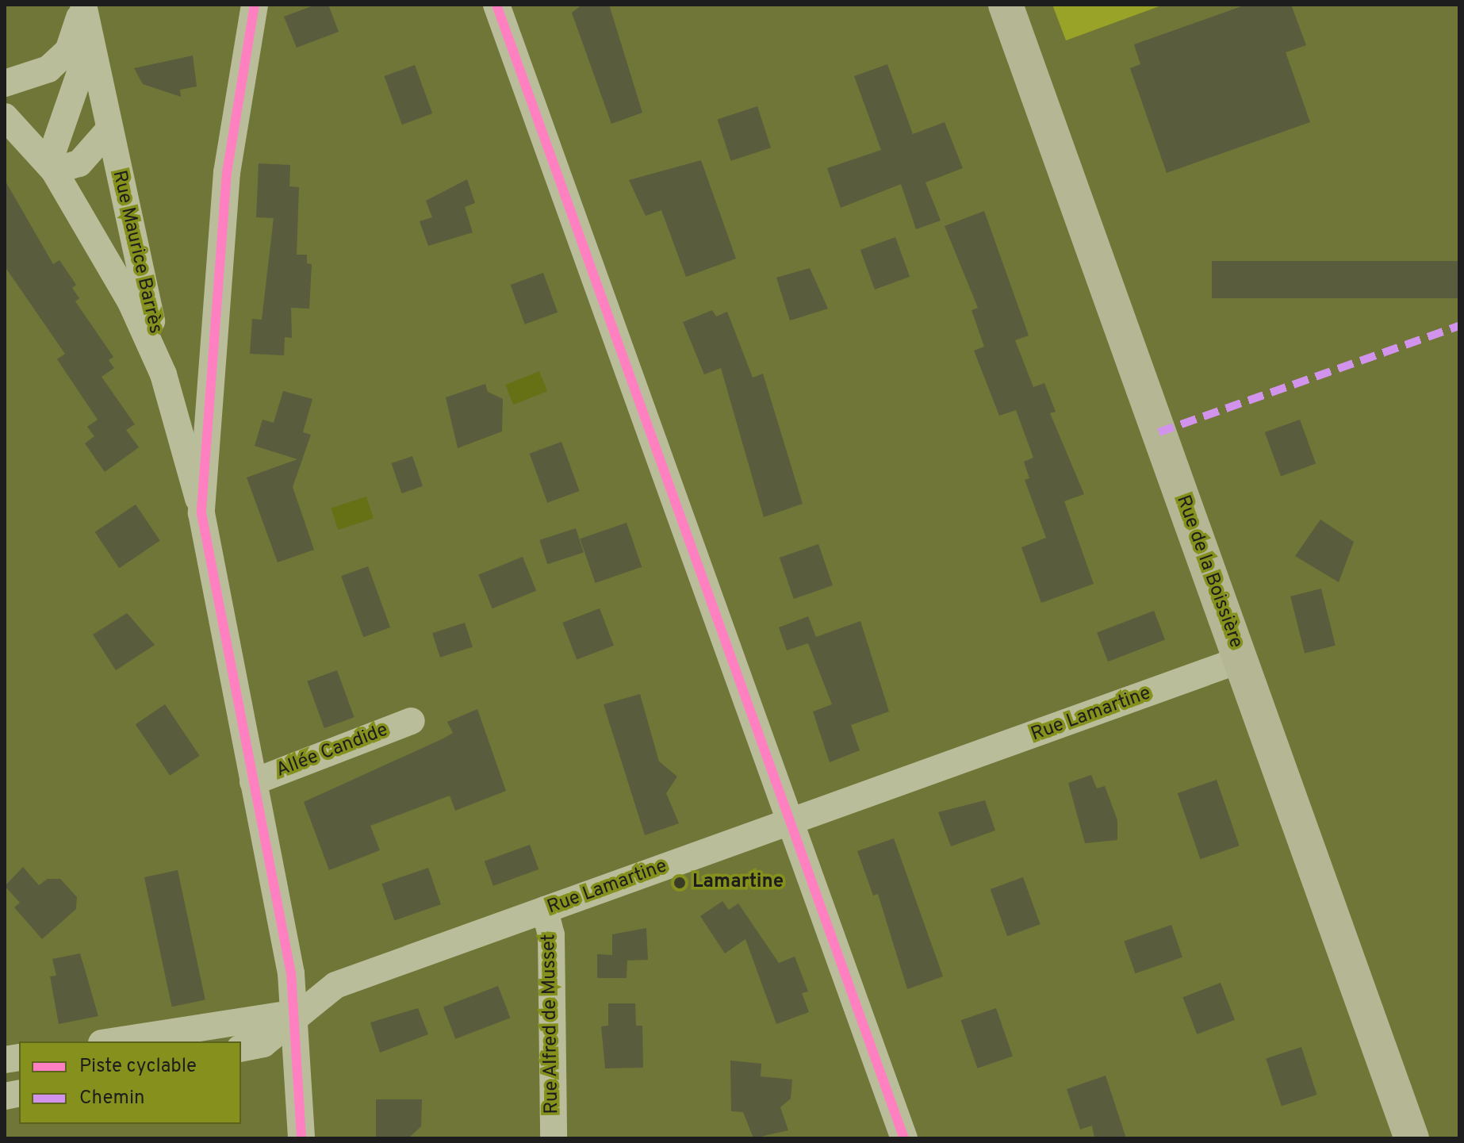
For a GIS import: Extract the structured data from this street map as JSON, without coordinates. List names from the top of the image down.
{
  "streets": {
    "main road": ["Rue de la Boissière"],
    "street": [
      "Rue Maurice Barrès",
      "Rue Lamartine",
      "Allée Candide",
      "Rue Alfred de Musset"
    ]
  },
  "crossings": [
    ["Rue de la Boissière", "Rue Lamartine"],
    ["Rue Lamartine", "Rue Alfred de Musset"]
  ],
  "places": ["Lamartine"],
  "legend": ["Piste cyclable", "Chemin"]
}
